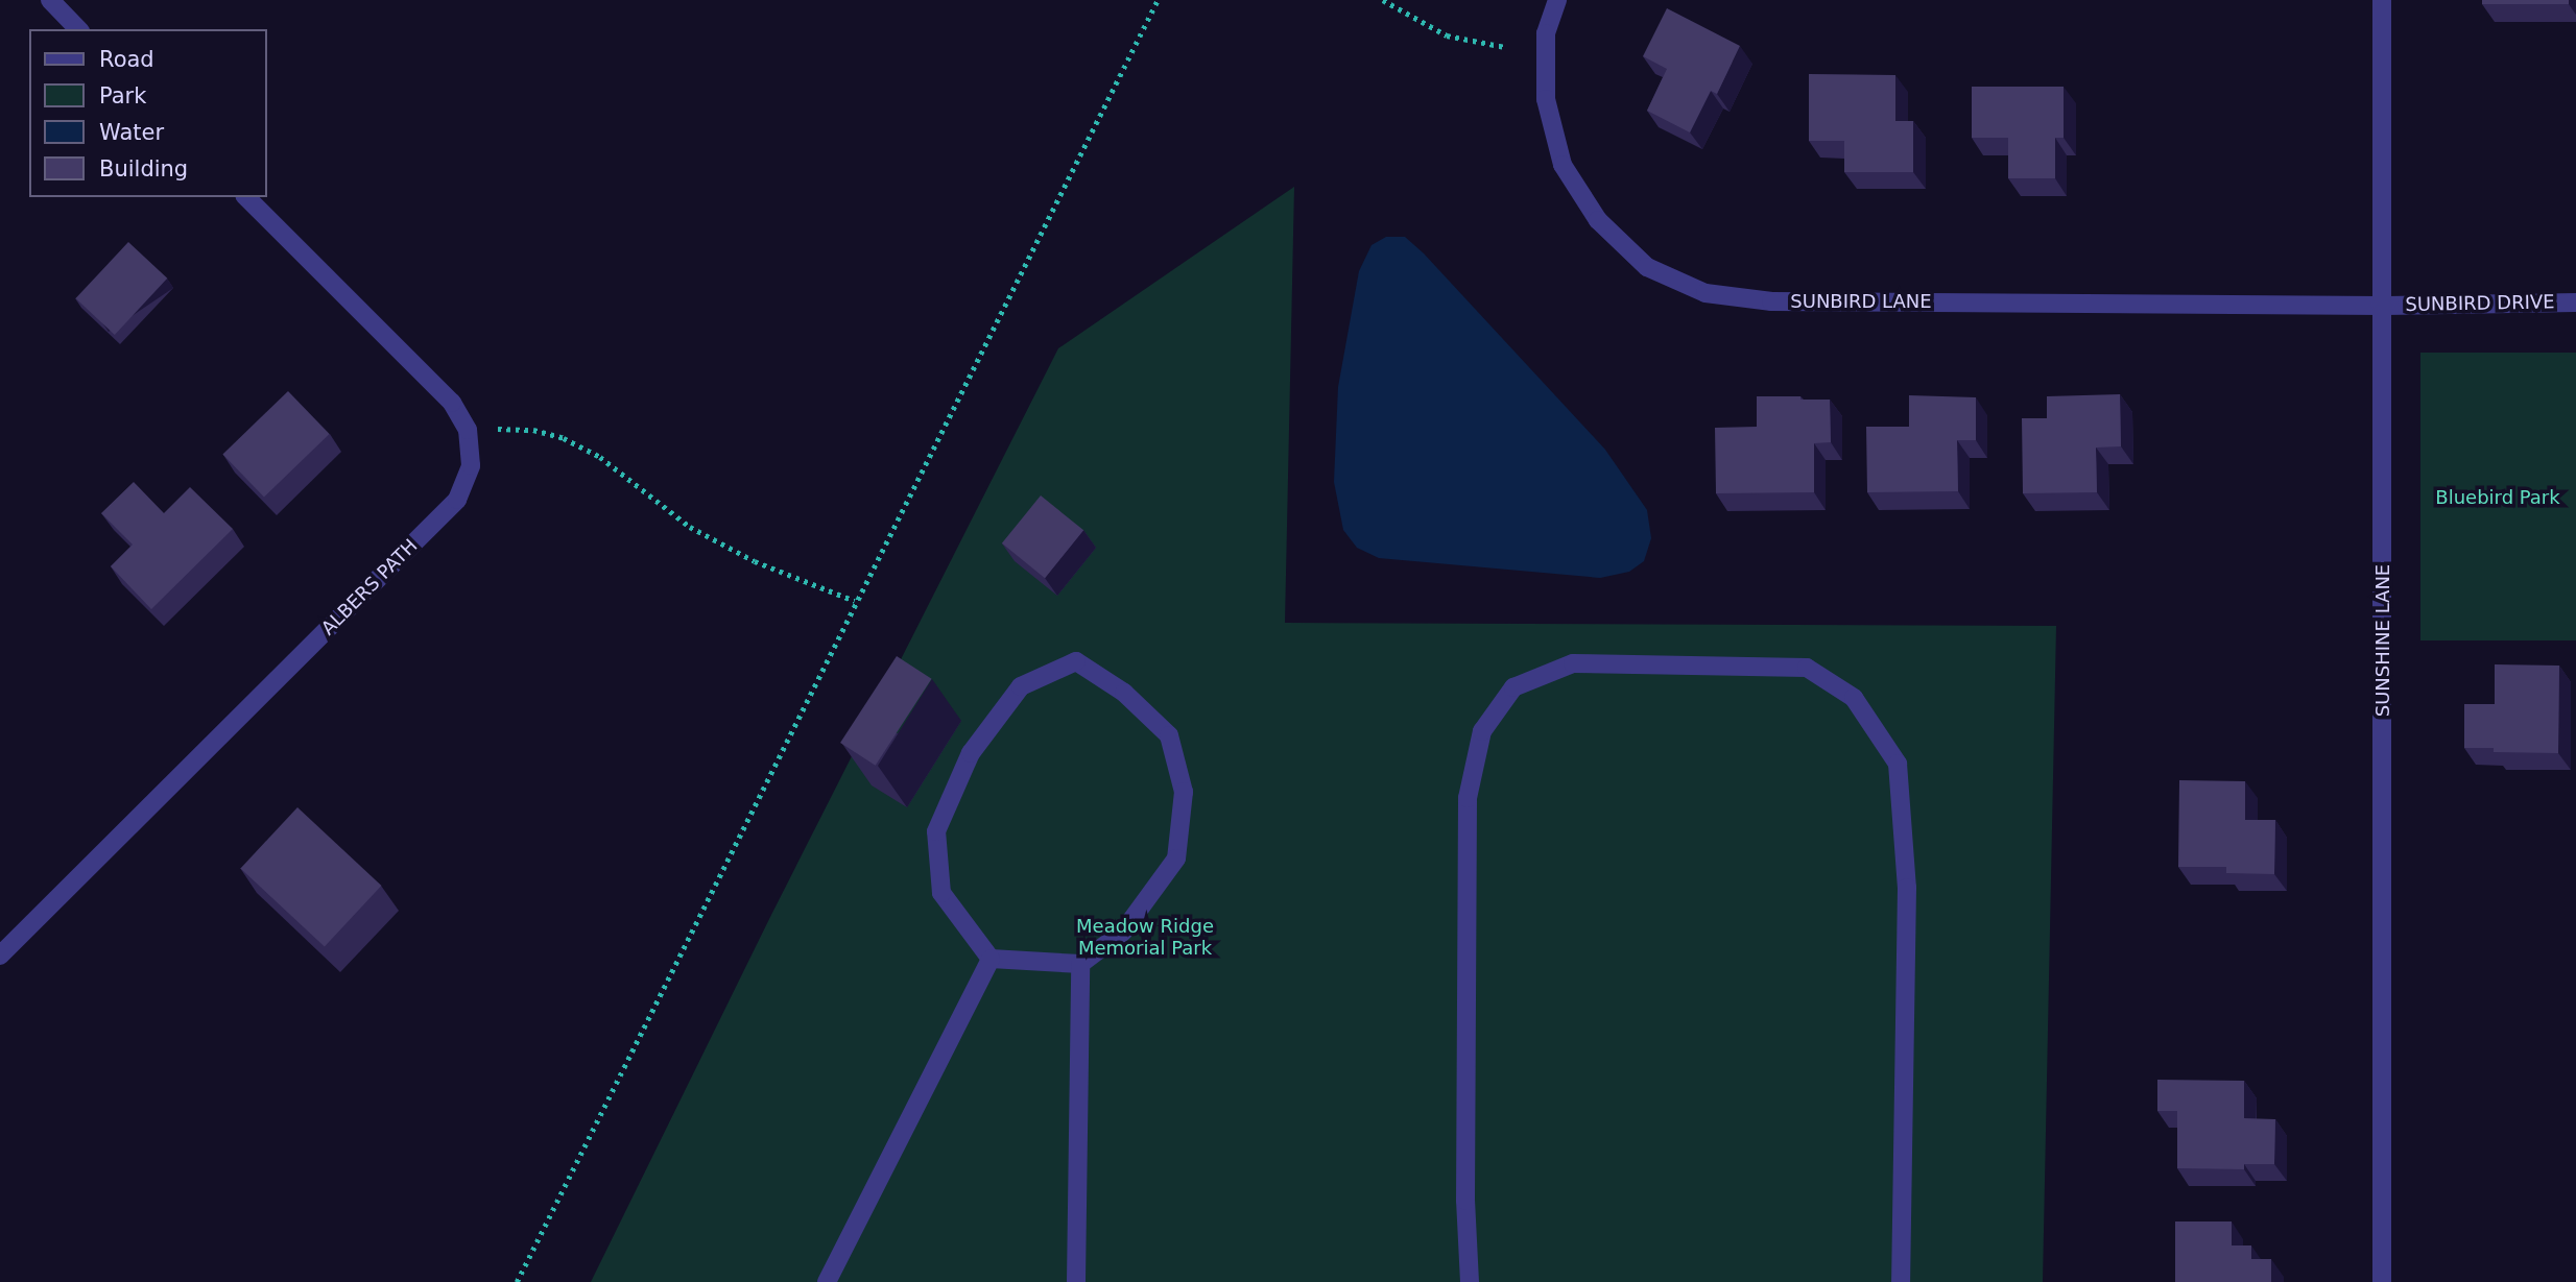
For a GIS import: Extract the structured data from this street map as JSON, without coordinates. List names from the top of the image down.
{
  "streets": {
    "street": [
      "SUNBIRD LANE",
      "SUNBIRD DRIVE",
      "ALBERS PATH",
      "SUNSHINE LANE"
    ]
  },
  "crossings": [
    ["SUNBIRD LANE", "SUNBIRD DRIVE"],
    ["SUNBIRD LANE", "SUNSHINE LANE"],
    ["SUNBIRD DRIVE", "SUNSHINE LANE"]
  ],
  "parks": ["Bluebird Park", "Meadow Ridge Memorial Park"],
  "legend": [
    "Road",
    "Park",
    "Water",
    "Building"
  ]
}
